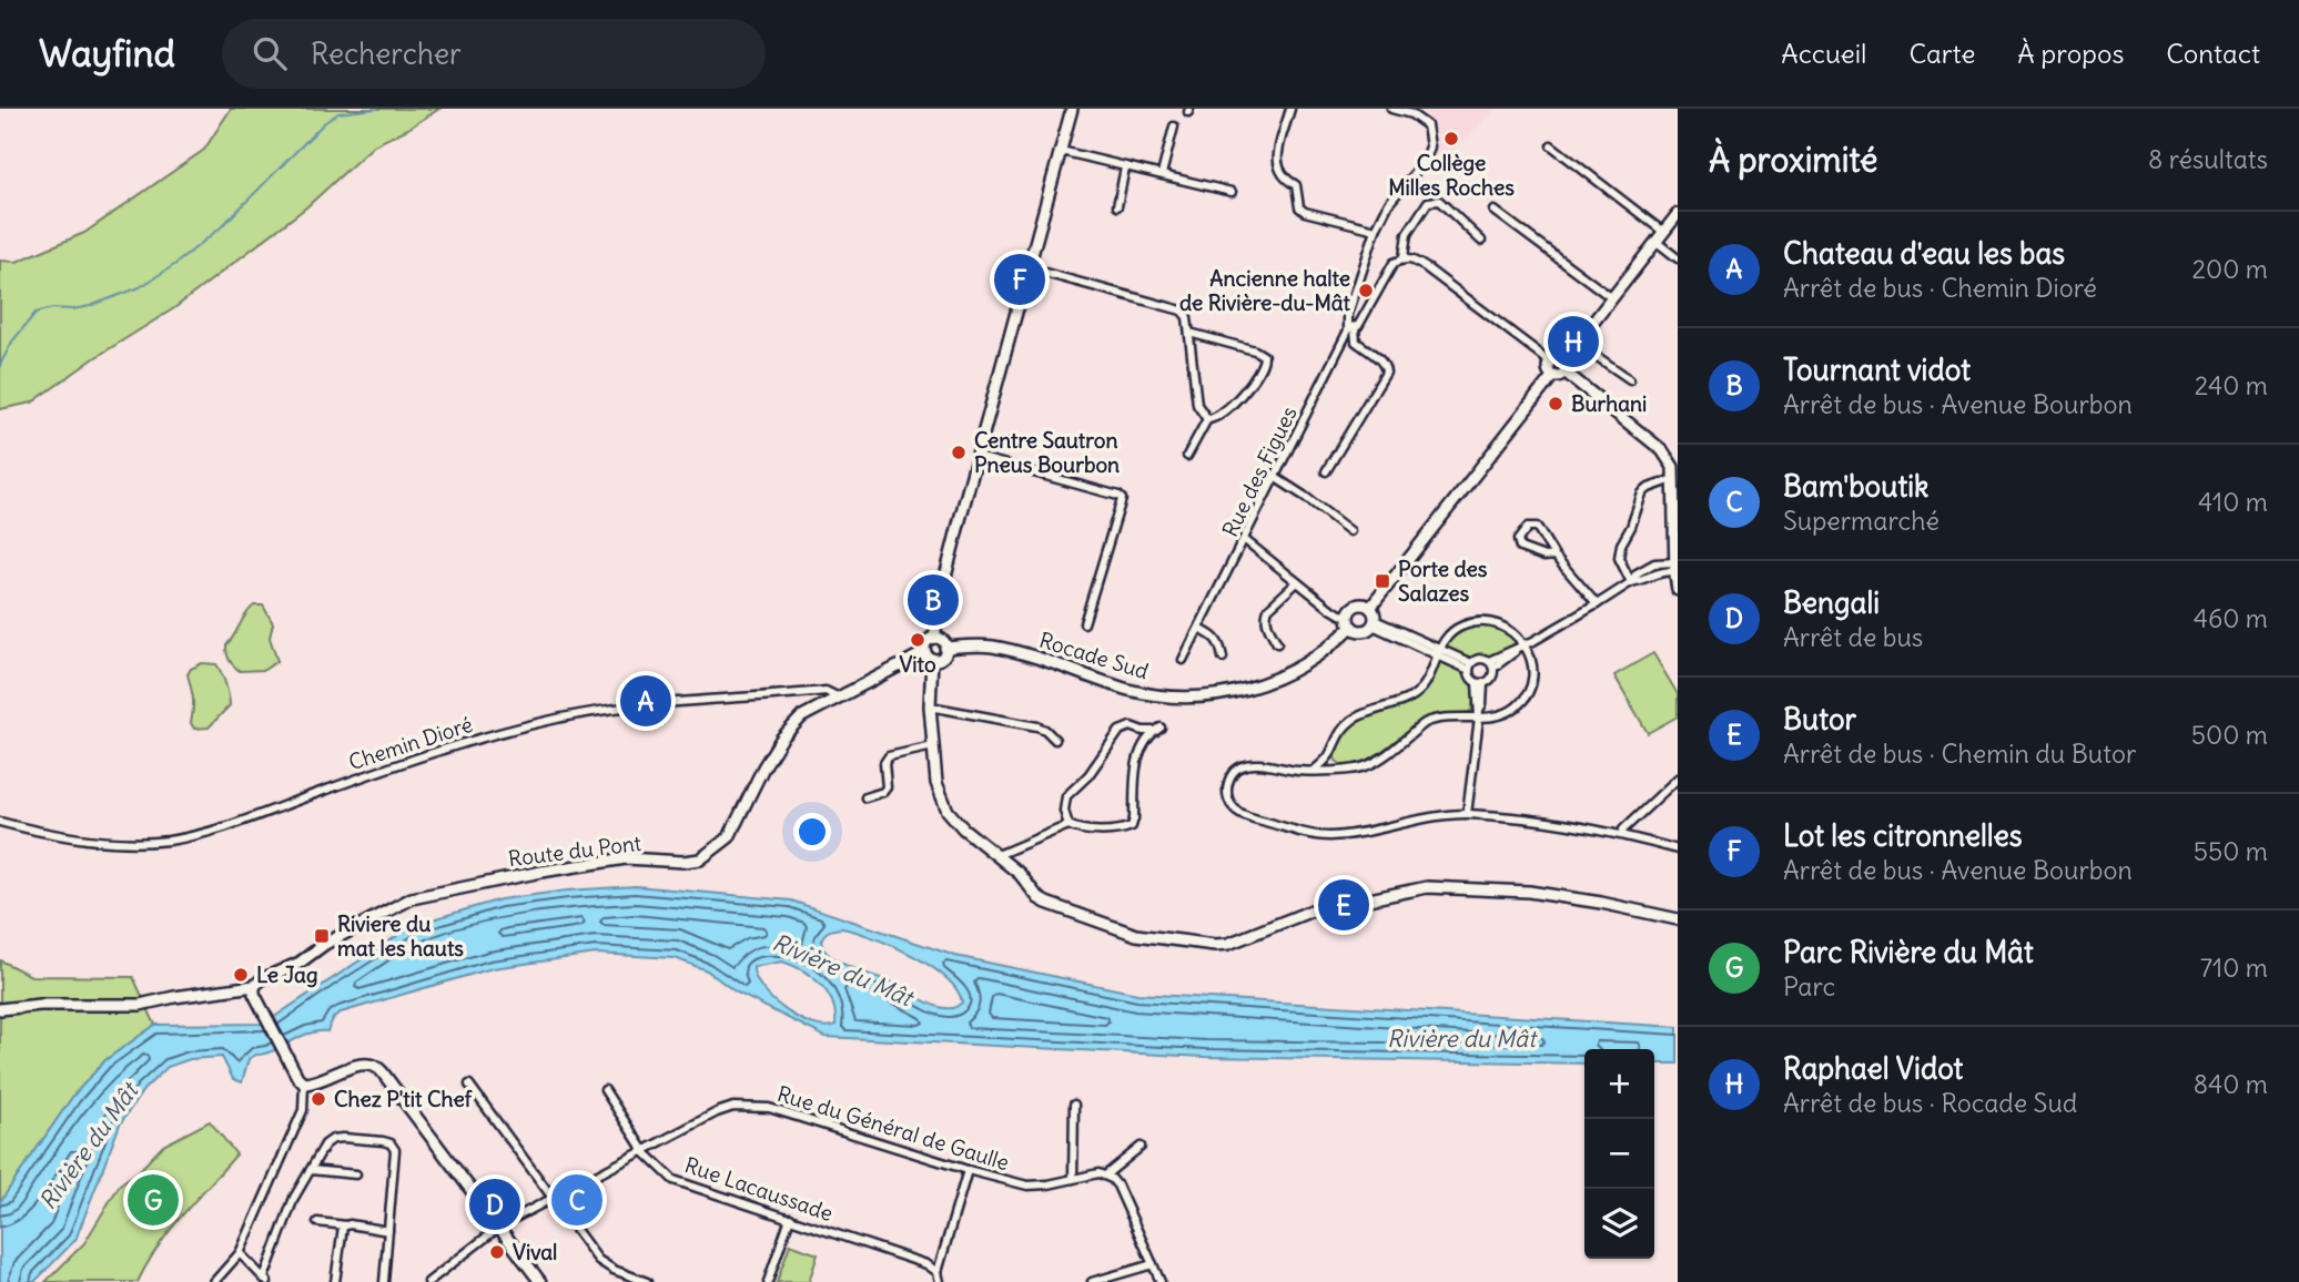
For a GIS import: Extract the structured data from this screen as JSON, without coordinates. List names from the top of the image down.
{
  "streets": {
    "main road": ["Rocade Sud", "Route du Pont"],
    "street": [
      "Rue des Figues",
      "Chemin Dioré",
      "Rue du Général de Gaulle",
      "Rue Lacaussade"
    ]
  },
  "crossings": [
    ["Rocade Sud", "Route du Pont"],
    ["Chemin Dioré", "Route du Pont"],
    ["Rue du Général de Gaulle", "Rue Lacaussade"]
  ],
  "water": ["Rivière du Mât"],
  "places": {
    "other": [
      "Collège Milles Roches",
      "Ancienne halte de Rivière-du-Mât",
      "Burhani",
      "Centre Sautron Pneus Bourbon",
      "Vito",
      "Le Jag",
      "Chez P'tit Chef",
      "Vival"
    ],
    "transit": ["Porte des Salazes", "Riviere du mat les hauts"]
  },
  "page": {
    "header": "Wayfind",
    "search": "Rechercher",
    "nav": [
      "Accueil",
      "Carte",
      "À propos",
      "Contact"
    ],
    "heading": ["À proximité", "8 résultats"],
    "list": [
      {
        "mark": "A",
        "name": "Chateau d'eau les bas",
        "note": "Arrêt de bus · Chemin Dioré",
        "value": "200 m"
      },
      {
        "mark": "B",
        "name": "Tournant vidot",
        "note": "Arrêt de bus · Avenue Bourbon",
        "value": "240 m"
      },
      {
        "mark": "C",
        "name": "Bam'boutik",
        "note": "Supermarché",
        "value": "410 m"
      },
      {
        "mark": "D",
        "name": "Bengali",
        "note": "Arrêt de bus",
        "value": "460 m"
      },
      {
        "mark": "E",
        "name": "Butor",
        "note": "Arrêt de bus · Chemin du Butor",
        "value": "500 m"
      },
      {
        "mark": "F",
        "name": "Lot les citronnelles",
        "note": "Arrêt de bus · Avenue Bourbon",
        "value": "550 m"
      },
      {
        "mark": "G",
        "name": "Parc Rivière du Mât",
        "note": "Parc",
        "value": "710 m"
      },
      {
        "mark": "H",
        "name": "Raphael Vidot",
        "note": "Arrêt de bus · Rocade Sud",
        "value": "840 m"
      }
    ],
    "pins": [
      "F",
      "H",
      "B",
      "A",
      "E",
      "C",
      "G",
      "D"
    ],
    "map_buttons": ["+", "−"]
  }
}
